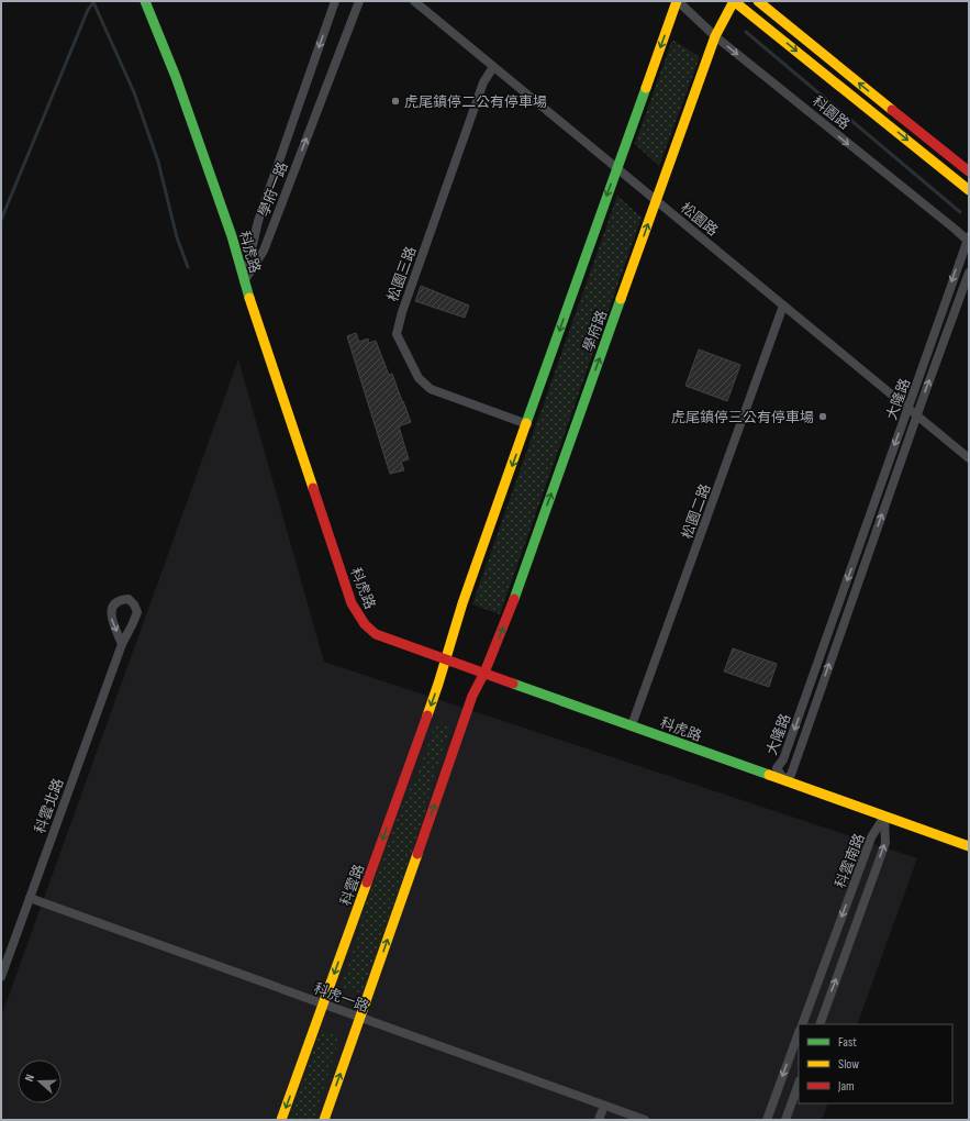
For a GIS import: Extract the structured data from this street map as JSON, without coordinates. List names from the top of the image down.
{
  "streets": {
    "street": [
      "科園路",
      "學府一路",
      "松園路",
      "科虎路",
      "松園三路",
      "學府路",
      "大隆路",
      "松園二路",
      "科雲北路",
      "科雲南路",
      "科雲路",
      "科虎一路"
    ]
  },
  "crossings": [
    ["科園路", "學府路"],
    ["科園路", "大隆路"],
    ["學府一路", "科虎路"],
    ["松園路", "松園三路"],
    ["松園路", "學府路"],
    ["松園路", "大隆路"],
    ["松園路", "松園二路"],
    ["科虎路", "學府路"],
    ["科虎路", "大隆路"],
    ["科虎路", "松園二路"],
    ["科虎路", "科雲南路"],
    ["科虎路", "科雲路"],
    ["科雲北路", "科虎一路"],
    ["科雲路", "科虎一路"]
  ],
  "places": ["虎尾鎮停二公有停車場", "虎尾鎮停三公有停車場"],
  "legend": ["Fast", "Slow", "Jam"],
  "north": "left"
}
